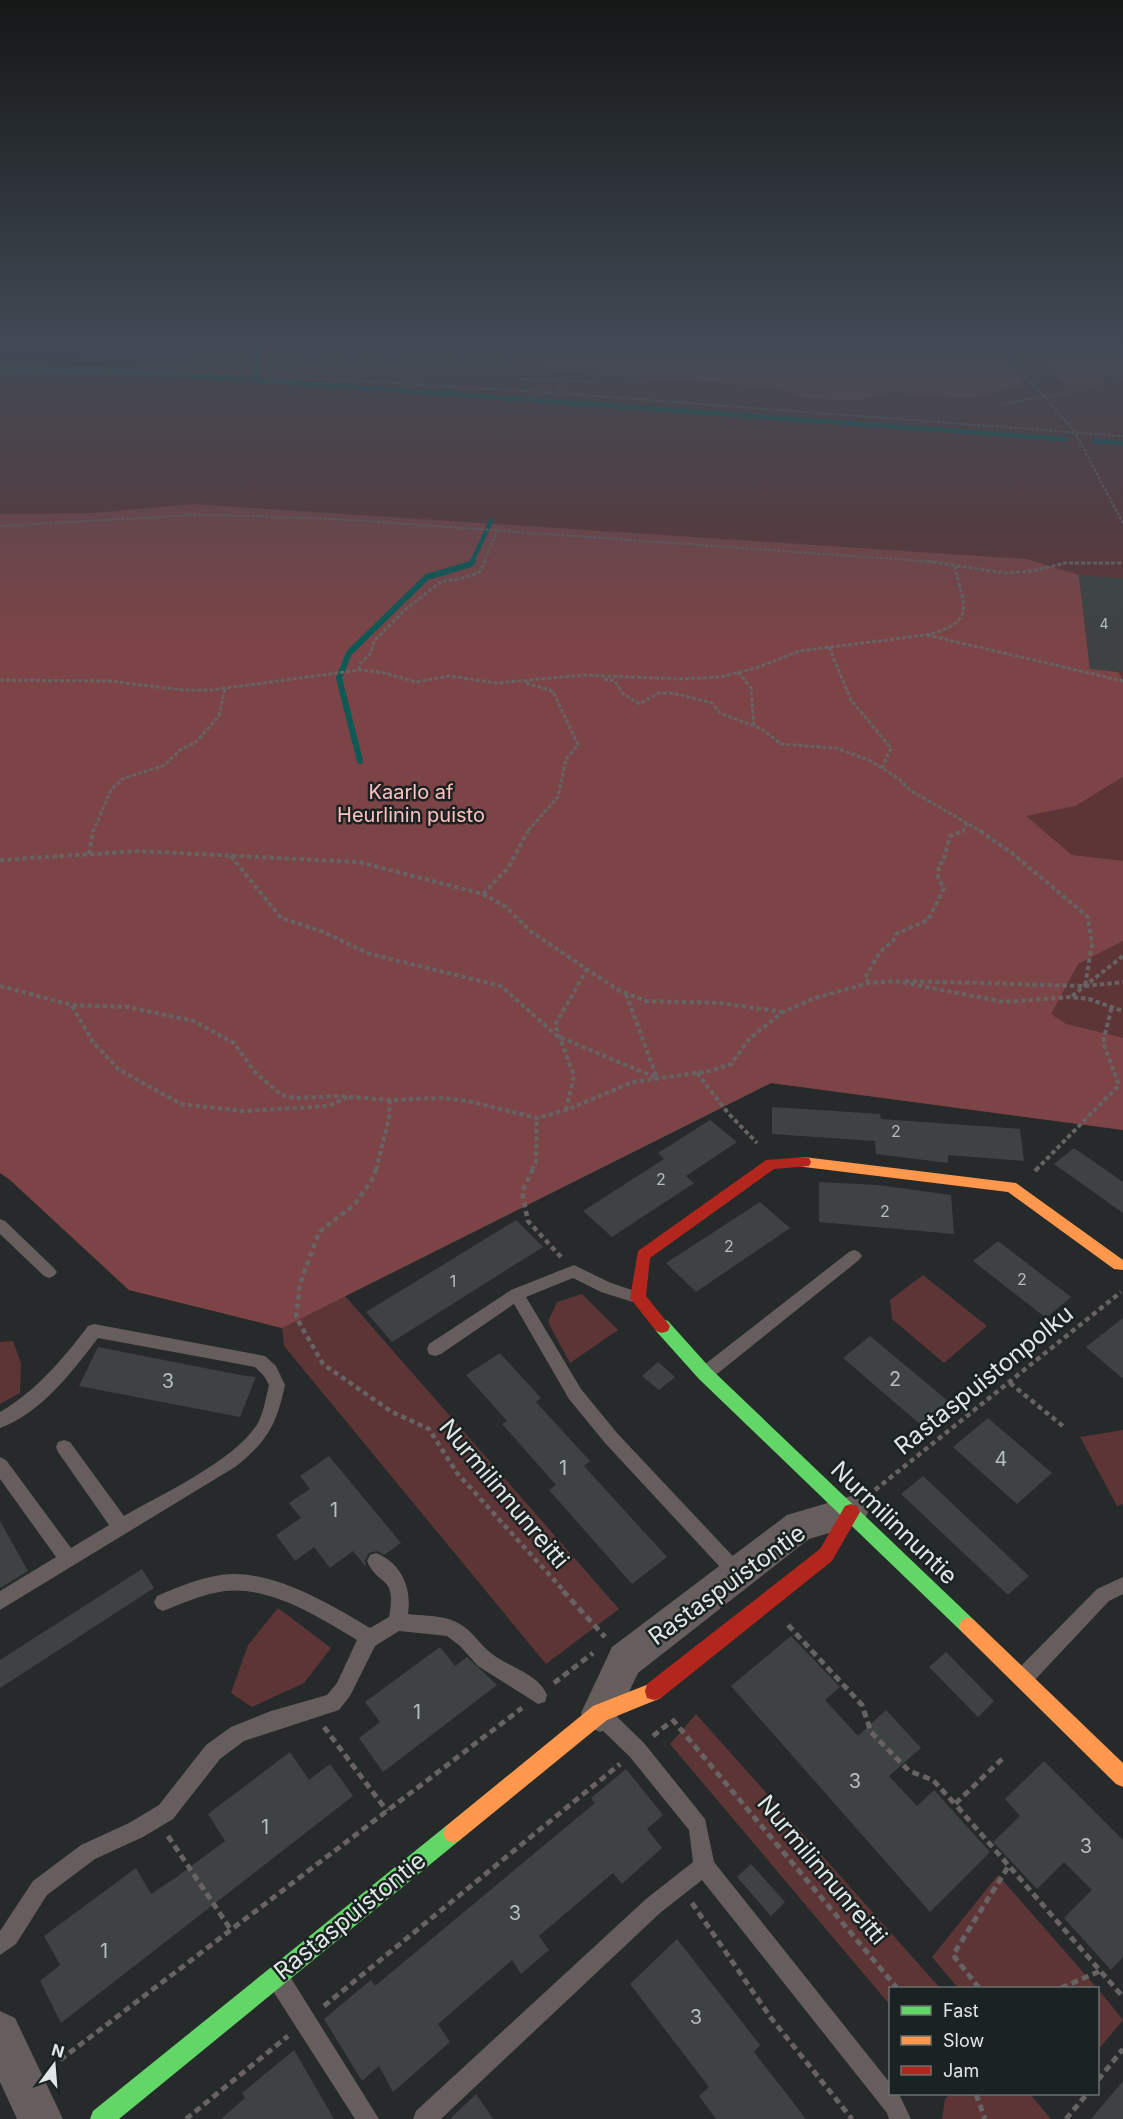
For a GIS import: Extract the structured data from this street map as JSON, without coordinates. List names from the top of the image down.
{
  "streets": {
    "street": ["Nurmilinnuntie", "Rastaspuistontie"],
    "path": ["Rastaspuistonpolku", "Nurmilinnunreitti"]
  },
  "crossings": [
    ["Rastaspuistonpolku", "Nurmilinnuntie"],
    ["Rastaspuistonpolku", "Rastaspuistontie"],
    ["Nurmilinnuntie", "Rastaspuistontie"]
  ],
  "parks": ["Kaarlo af Heurlinin puisto"],
  "house_numbers": [
    "4",
    "2",
    "2",
    "2",
    "2",
    "2",
    "1",
    "2",
    "3",
    "4",
    "1",
    "1",
    "1",
    "3",
    "1",
    "3",
    "3",
    "1",
    "3"
  ],
  "legend": ["Fast", "Slow", "Jam"],
  "north": "top"
}
